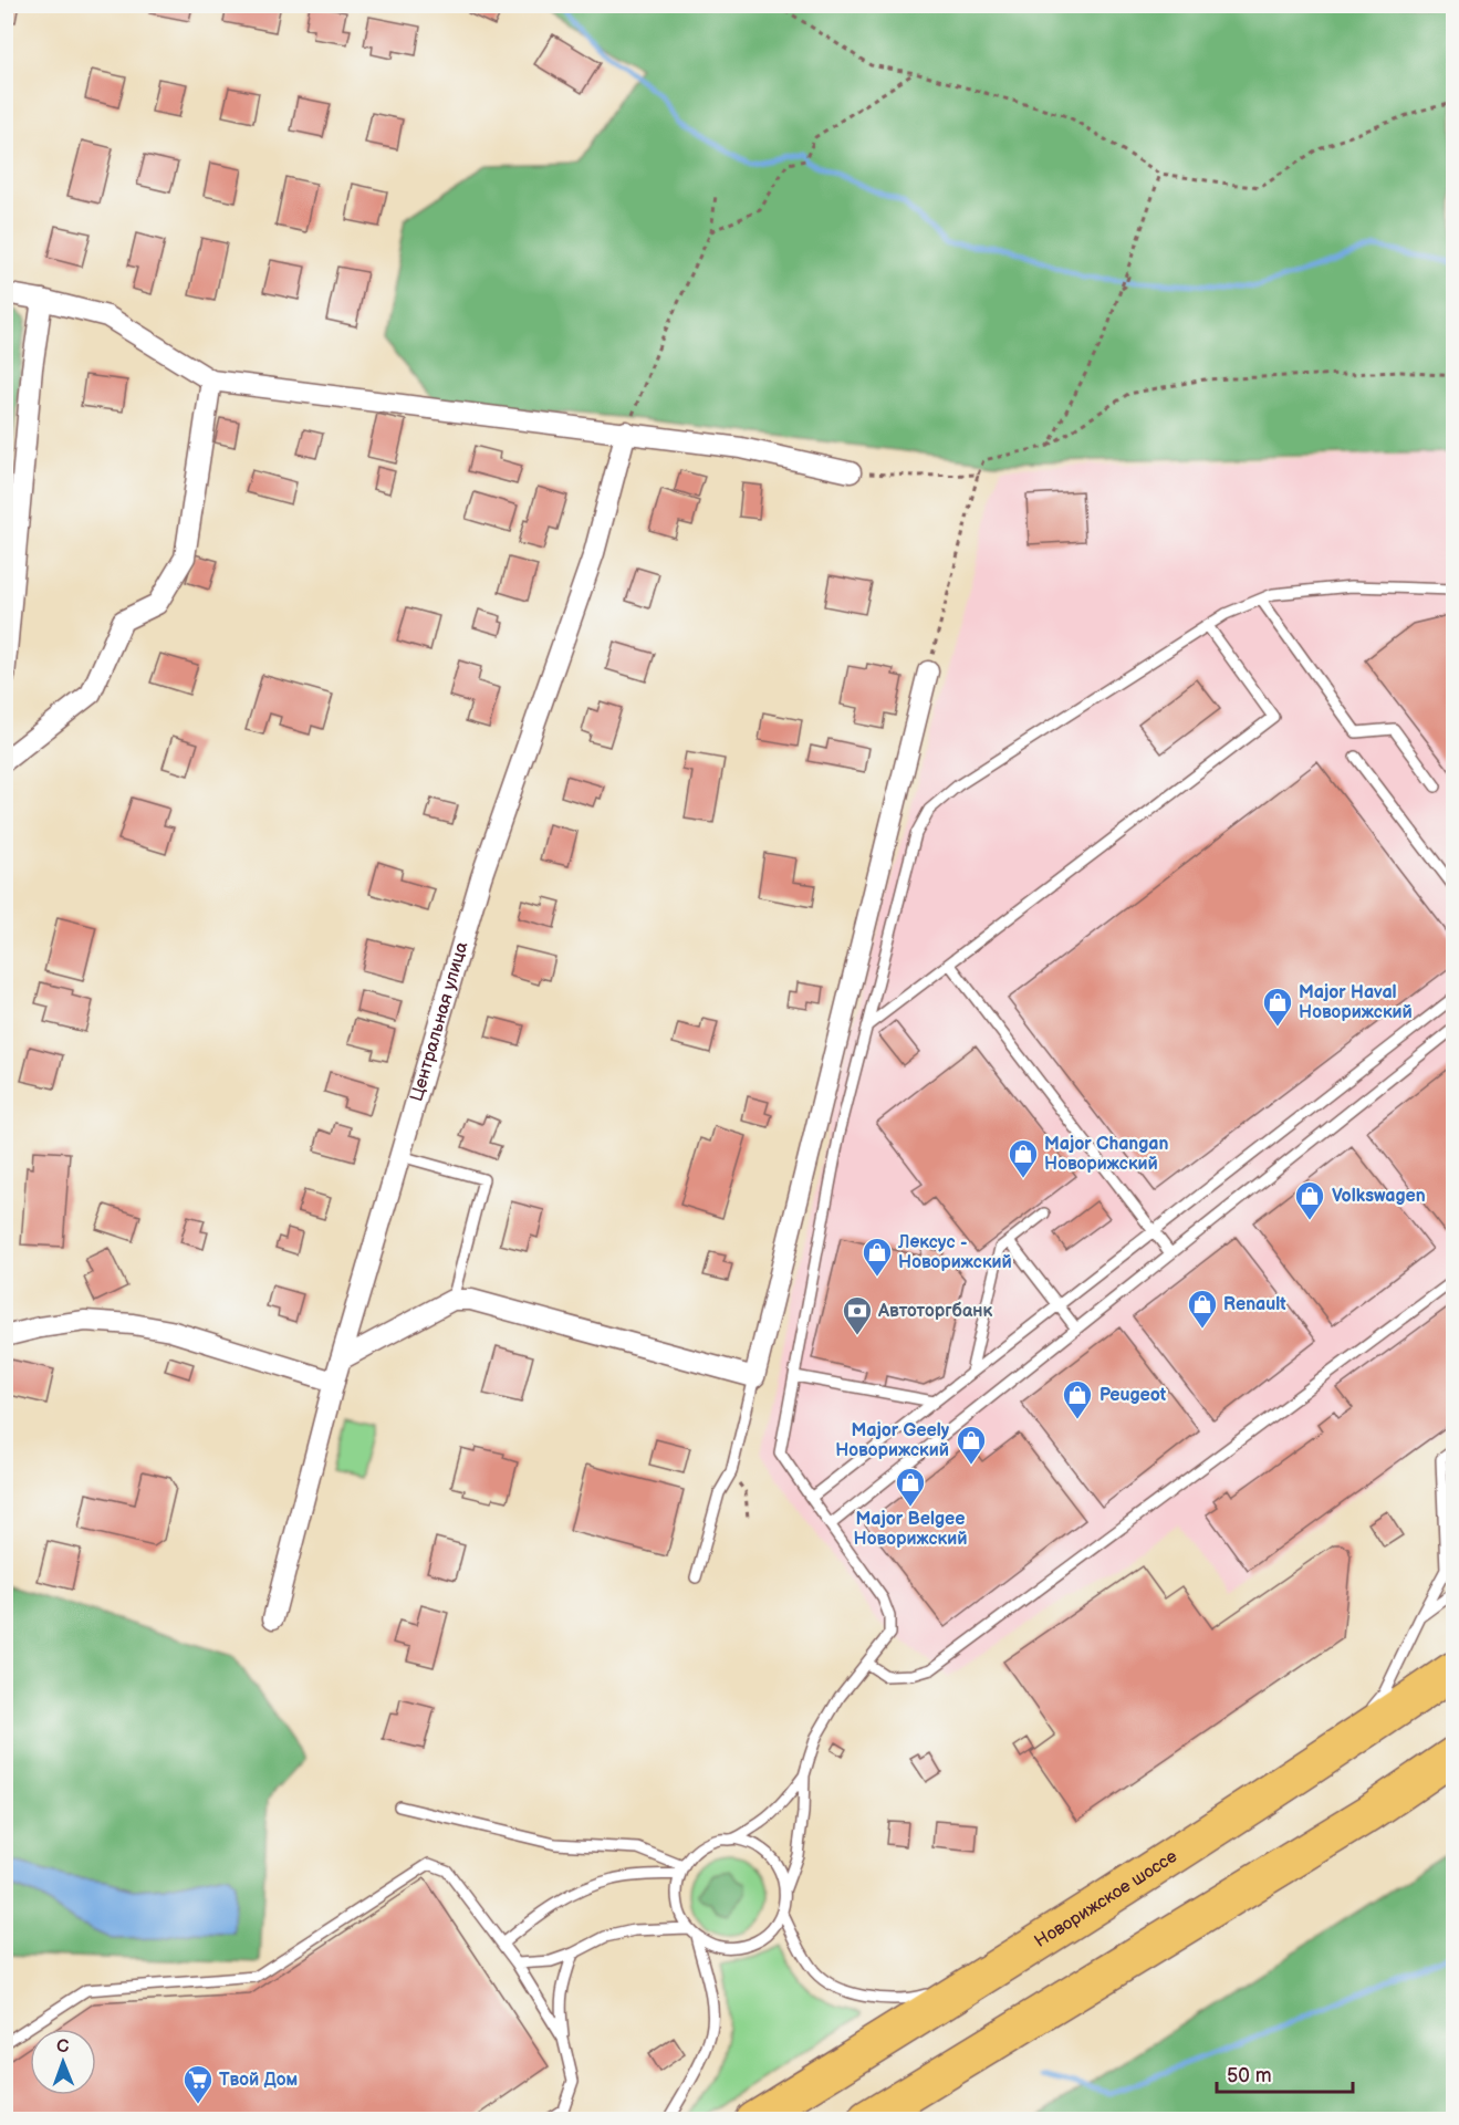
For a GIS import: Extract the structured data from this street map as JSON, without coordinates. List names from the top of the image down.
{
  "streets": {
    "highway": ["Новорижское шоссе"],
    "street": ["Центральная улица"]
  },
  "places": {
    "shop": [
      "Major Haval Новорижский",
      "Major Changan Новорижский",
      "Volkswagen",
      "Лексус - Новорижский",
      "Renault",
      "Peugeot",
      "Major Geely Новорижский",
      "Major Belgee Новорижский"
    ],
    "bank": ["Автоторгбанк"],
    "supermarket": ["Твой Дом"]
  },
  "scale_bar": "50 m",
  "north": "top"
}
